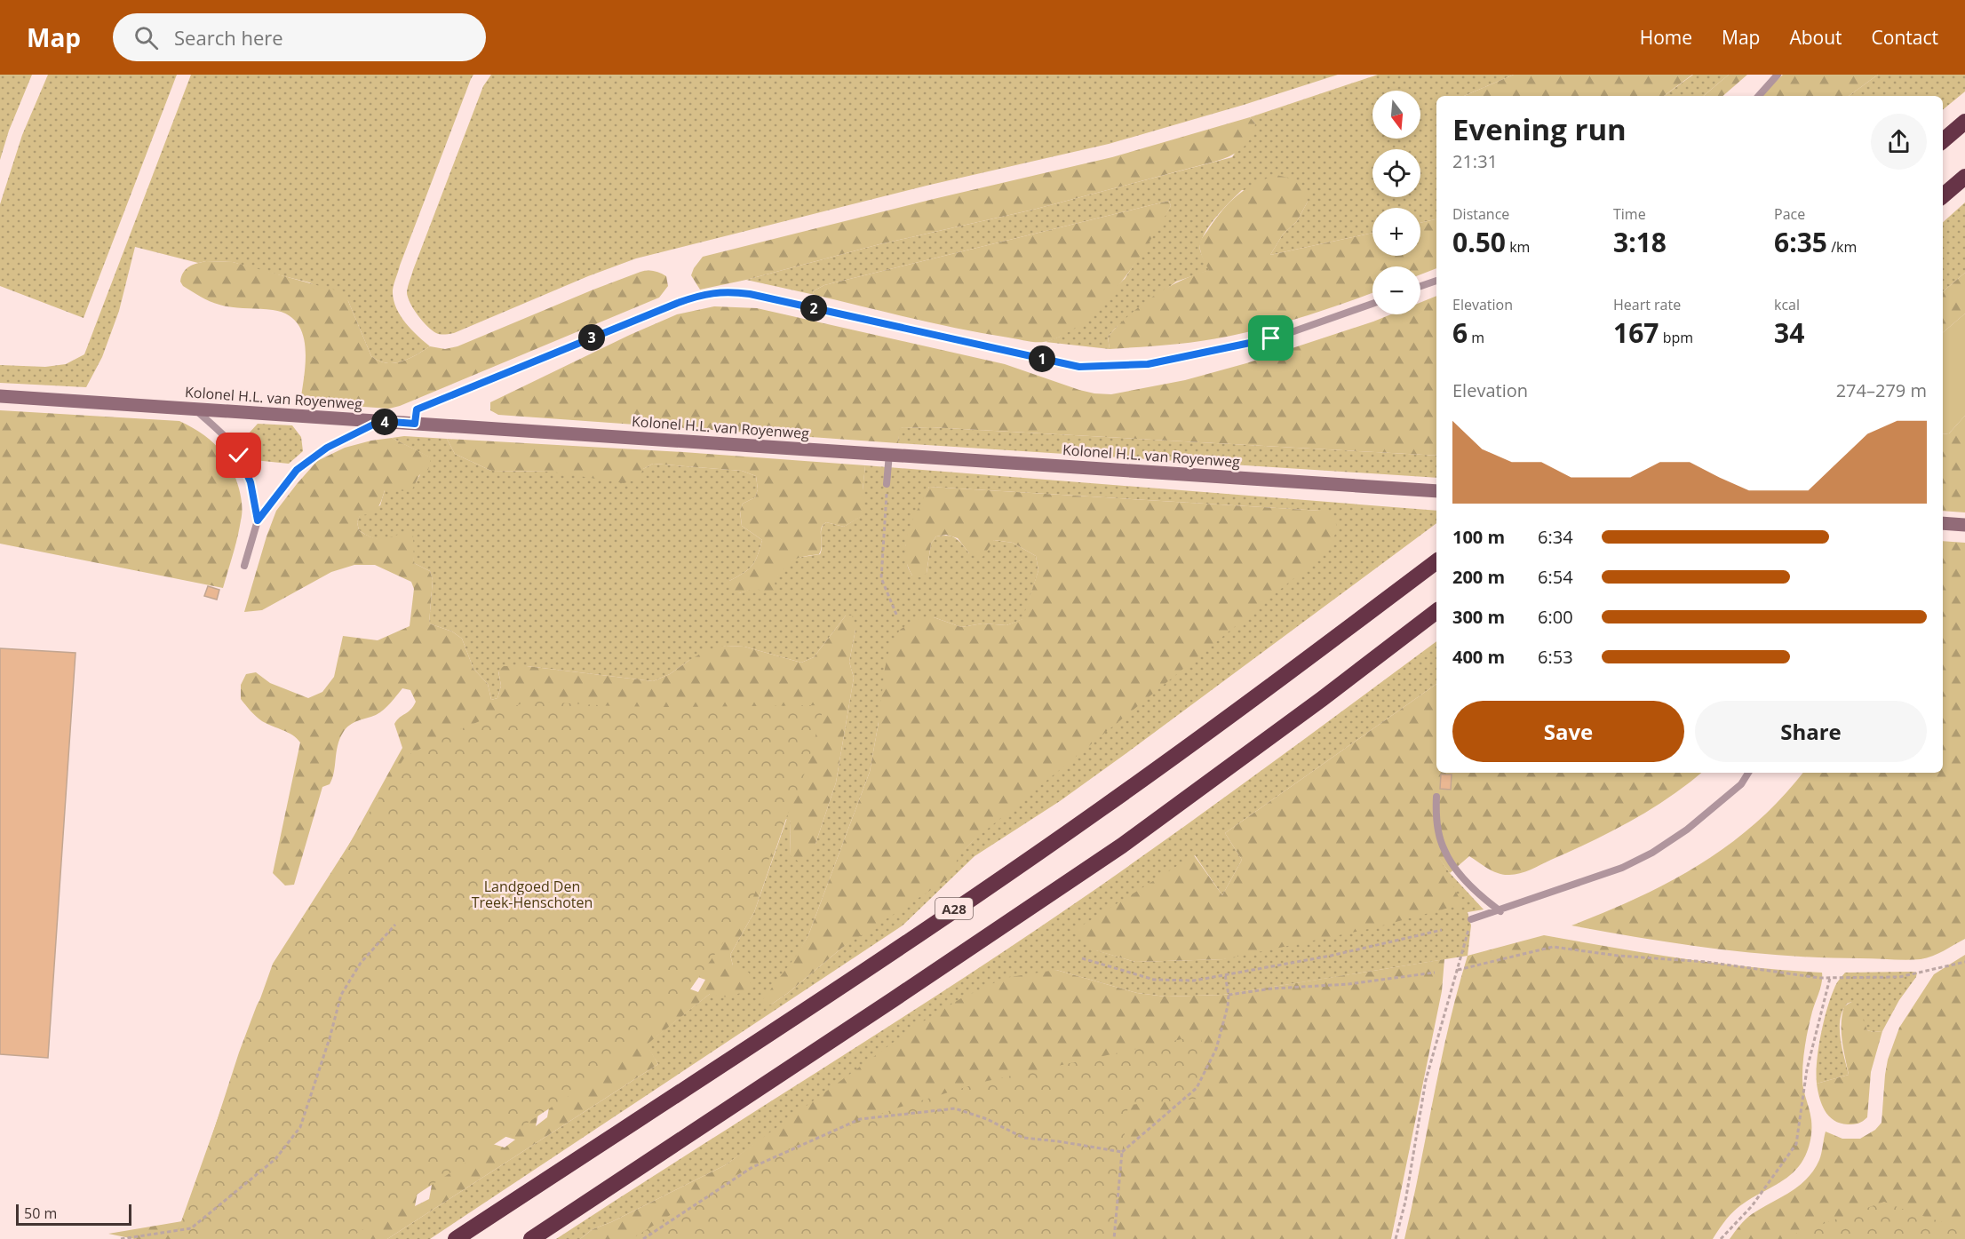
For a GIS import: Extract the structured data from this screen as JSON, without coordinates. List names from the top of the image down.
{
  "streets": {
    "highway": ["A28"],
    "street": ["Kolonel H.L. van Royenweg"]
  },
  "parks": ["Landgoed Den Treek-Henschoten"],
  "scale_bar": "50 m",
  "north": "bottom",
  "page": {
    "header": "Map",
    "search": "Search here",
    "nav": [
      "Home",
      "Map",
      "About",
      "Contact"
    ],
    "map_buttons": ["+", "−"],
    "heading": ["Evening run", "21:31"],
    "stats": [
      ["Distance", "0.50 km"],
      ["Time", "3:18"],
      ["Pace", "6:35 /km"],
      ["Elevation", "6 m"],
      ["Heart rate", "167 bpm"],
      ["kcal", "34"]
    ],
    "pins": [
      "2",
      "3",
      "1",
      "4"
    ],
    "chart": ["Elevation", "274–279 m"],
    "list": [
      {
        "name": "100 m",
        "note": "6:34"
      },
      {
        "name": "200 m",
        "note": "6:54"
      },
      {
        "name": "300 m",
        "note": "6:00"
      },
      {
        "name": "400 m",
        "note": "6:53"
      }
    ],
    "buttons": ["Save", "Share"],
    "scale": "50 m"
  }
}
